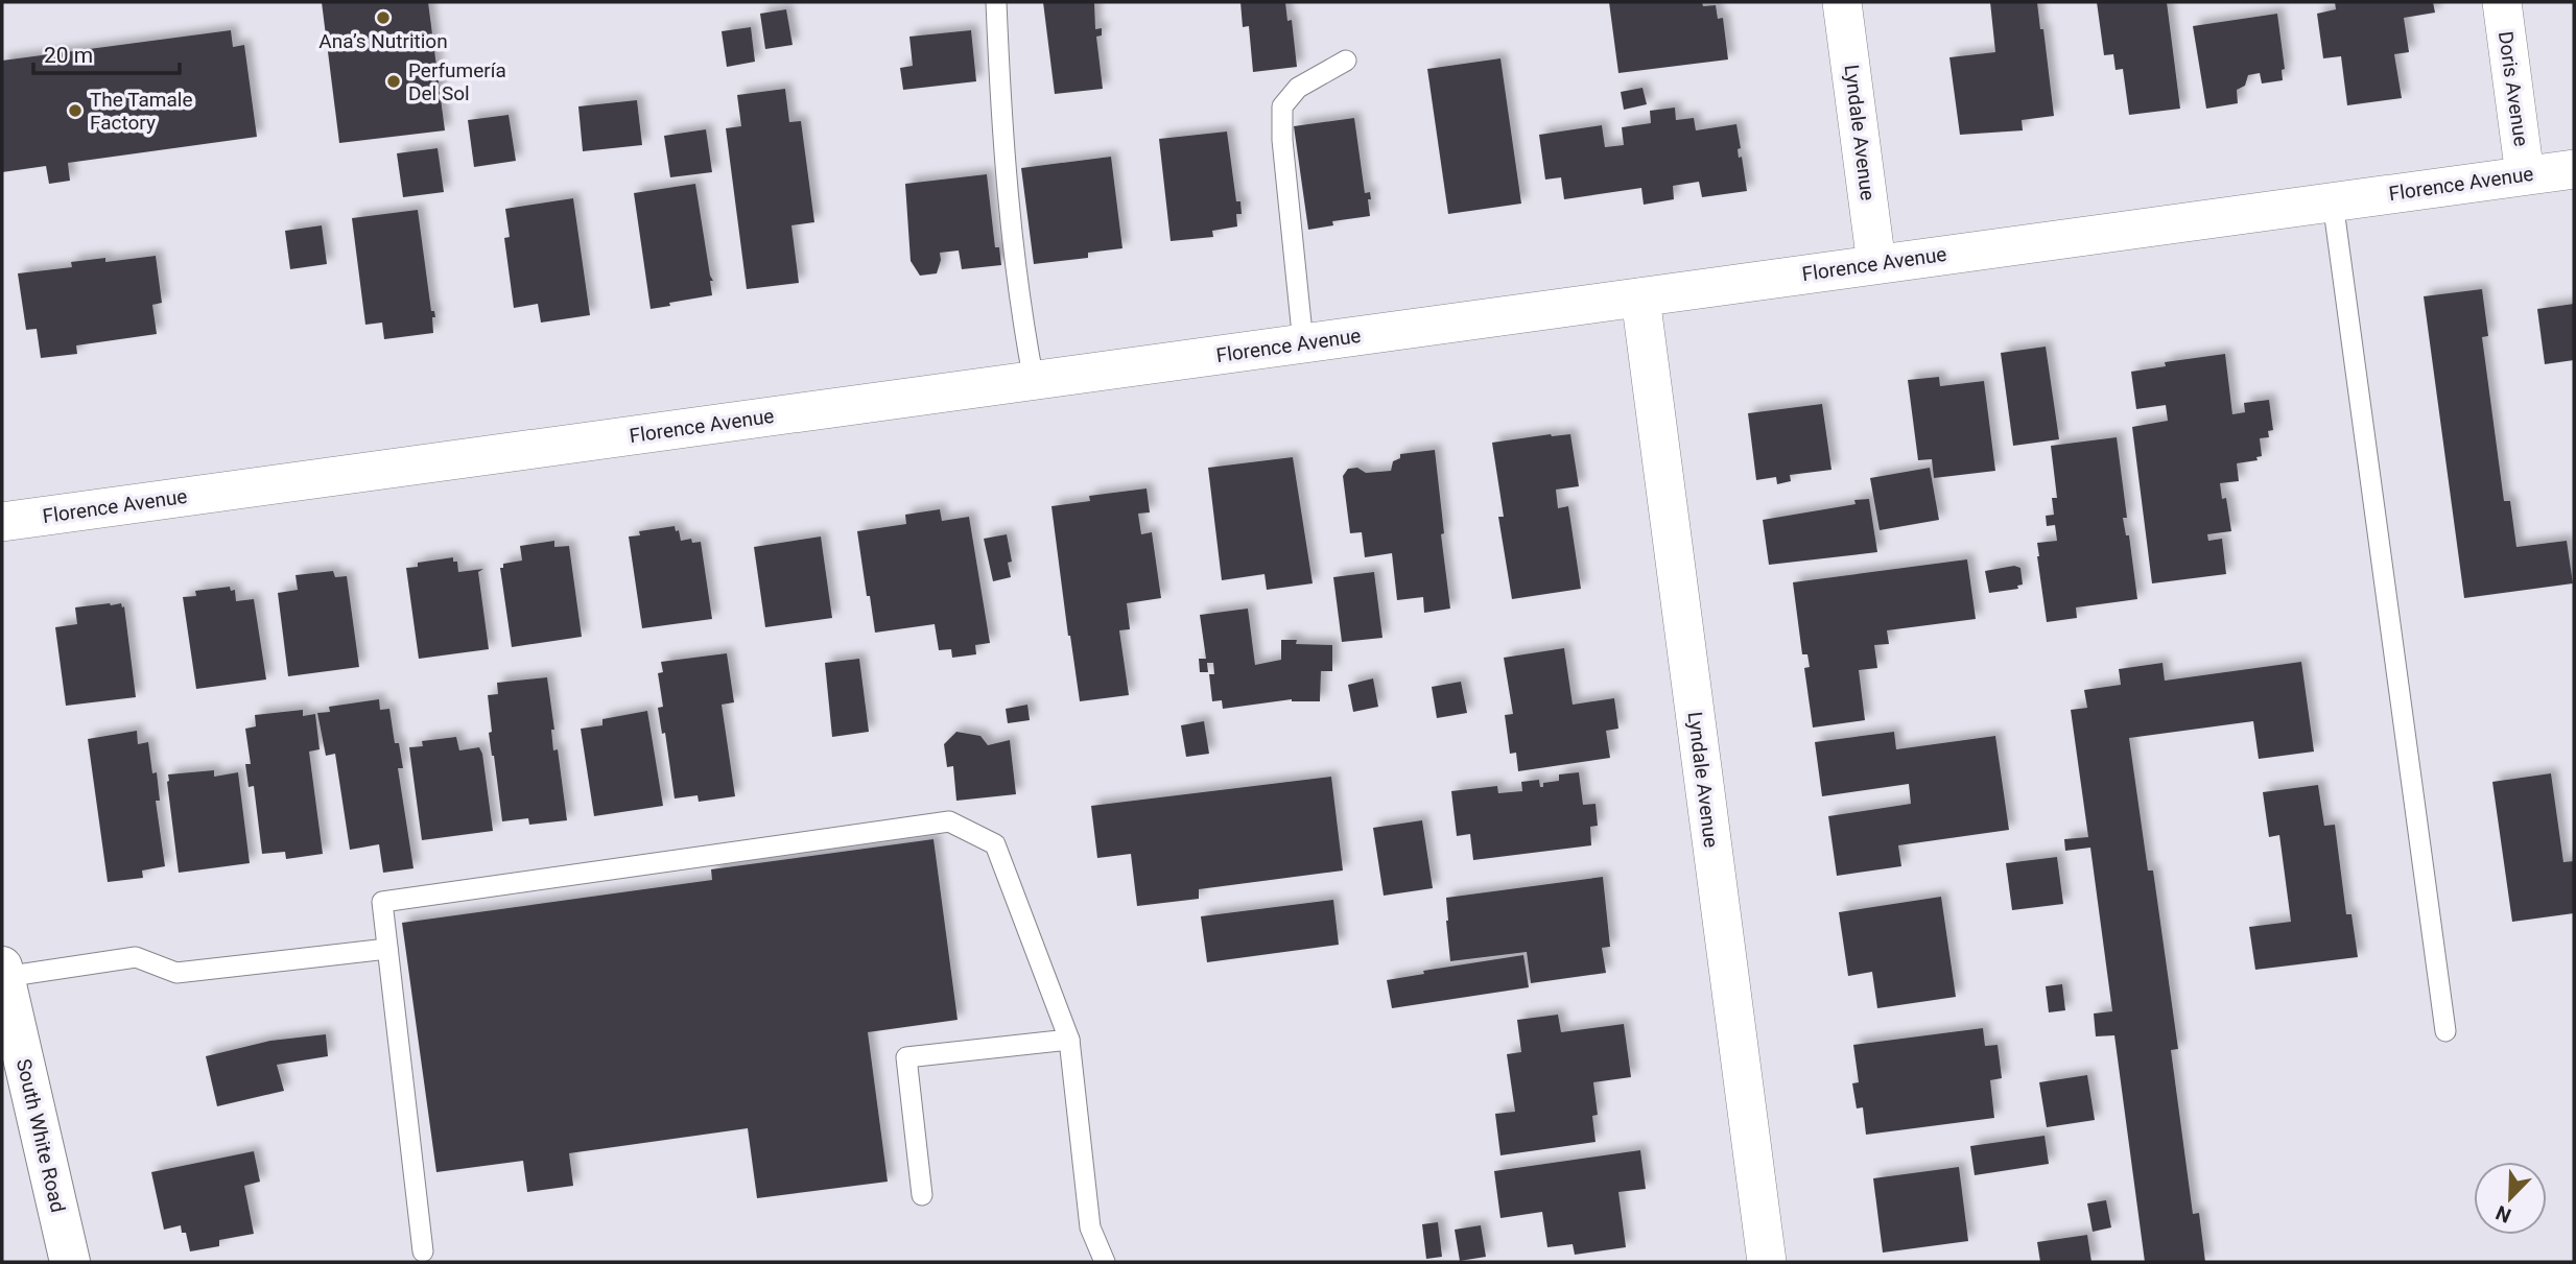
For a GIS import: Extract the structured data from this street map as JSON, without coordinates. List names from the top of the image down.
{
  "streets": {
    "main road": ["South White Road"],
    "street": ["Doris Avenue", "Lyndale Avenue", "Florence Avenue"]
  },
  "crossings": [
    ["Doris Avenue", "Florence Avenue"],
    ["Lyndale Avenue", "Florence Avenue"]
  ],
  "places": ["Ana’s Nutrition", "Perfumería Del Sol", "The Tamale Factory"],
  "scale_bar": "20 m",
  "north": "bottom left"
}
